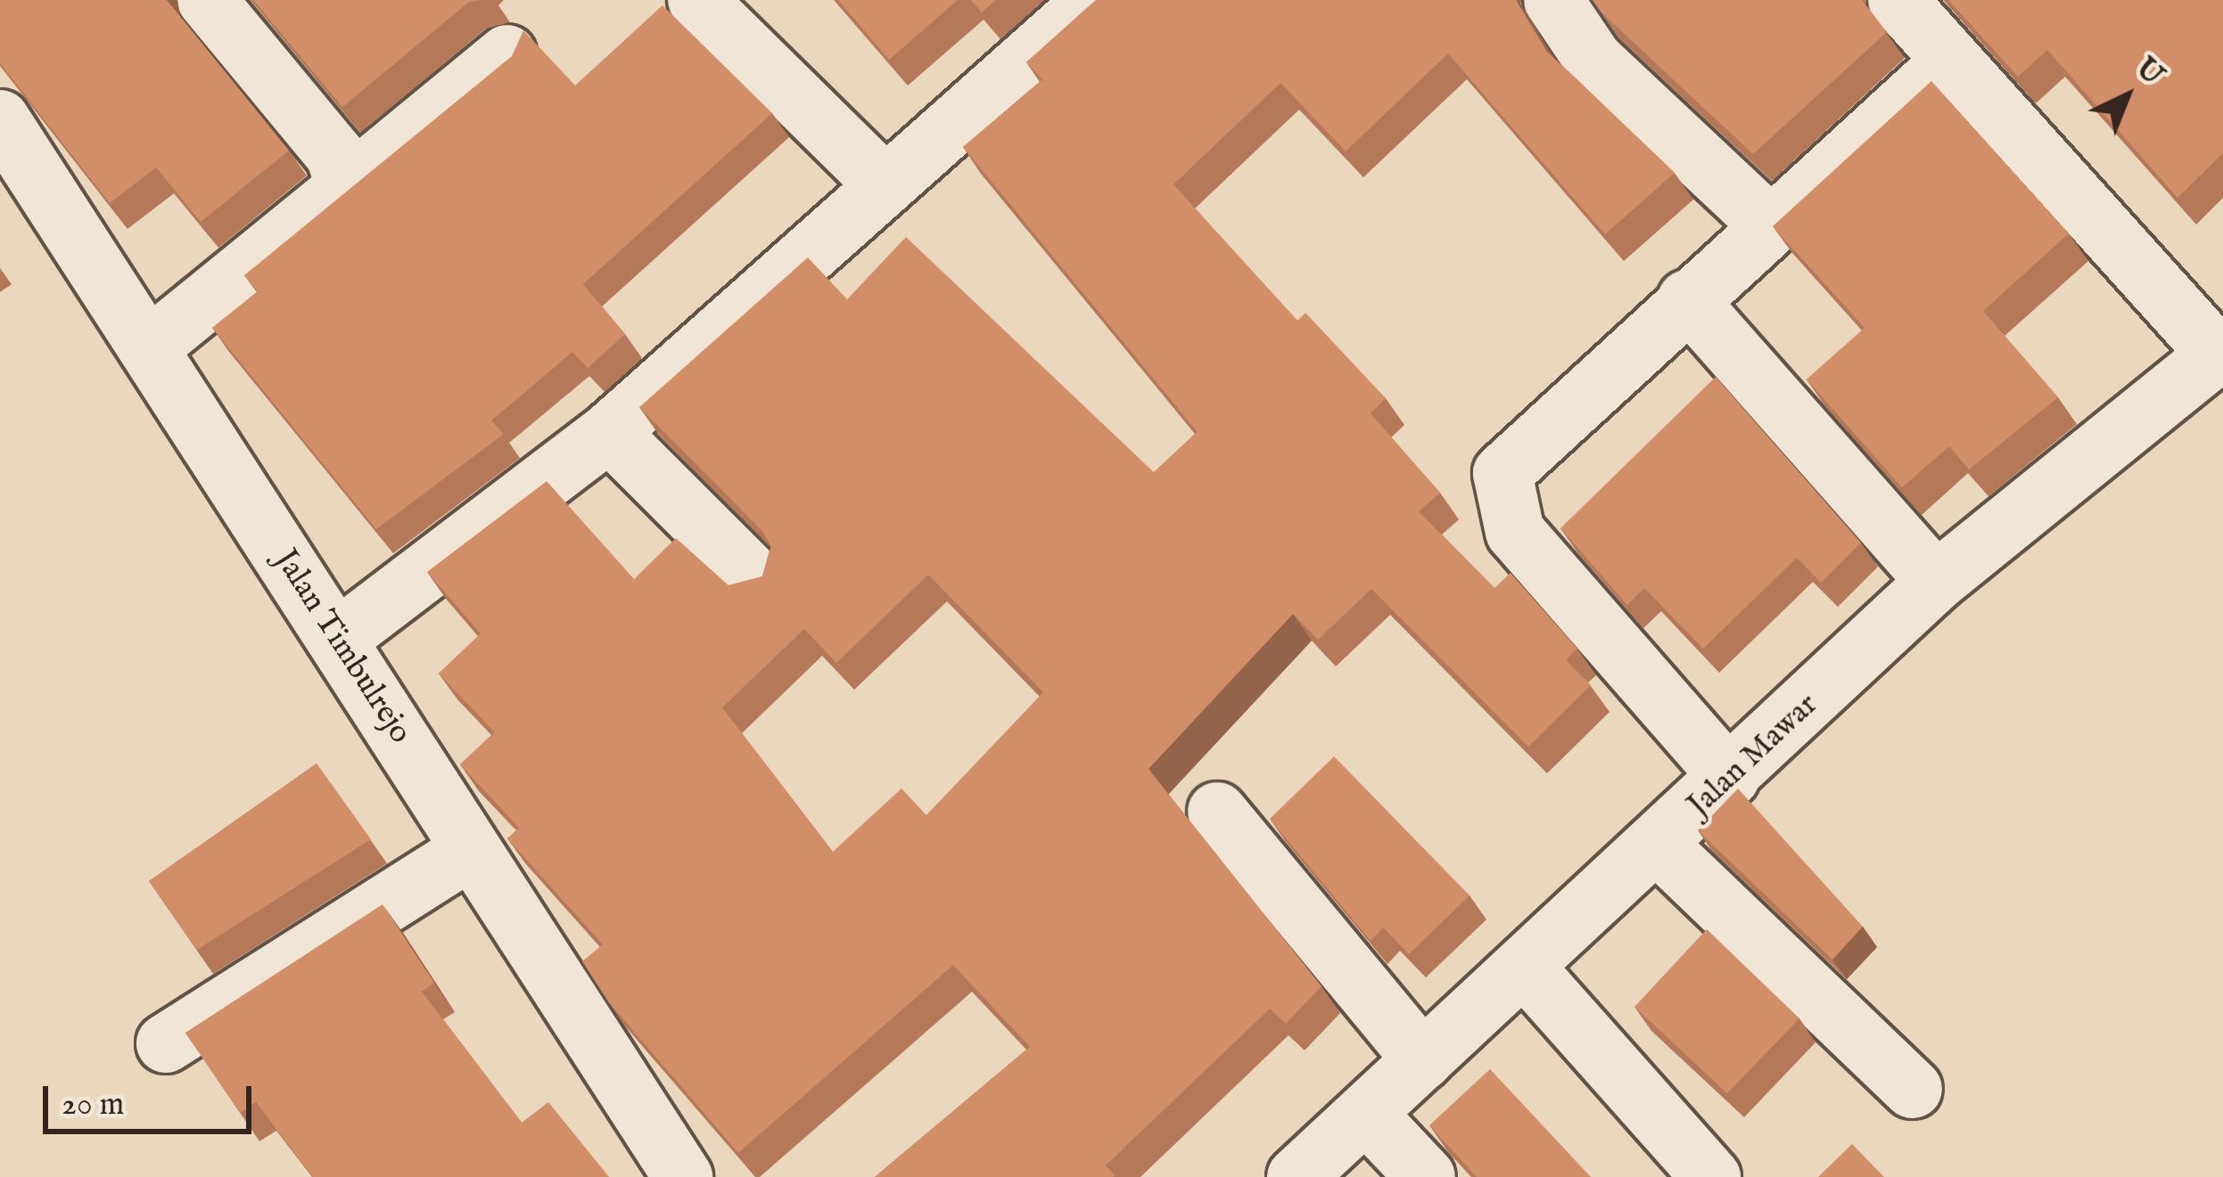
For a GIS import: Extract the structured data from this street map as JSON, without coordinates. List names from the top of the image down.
{
  "streets": {
    "street": ["Jalan Timbulrejo", "Jalan Mawar"]
  },
  "scale_bar": "20 m",
  "north": "top right"
}
